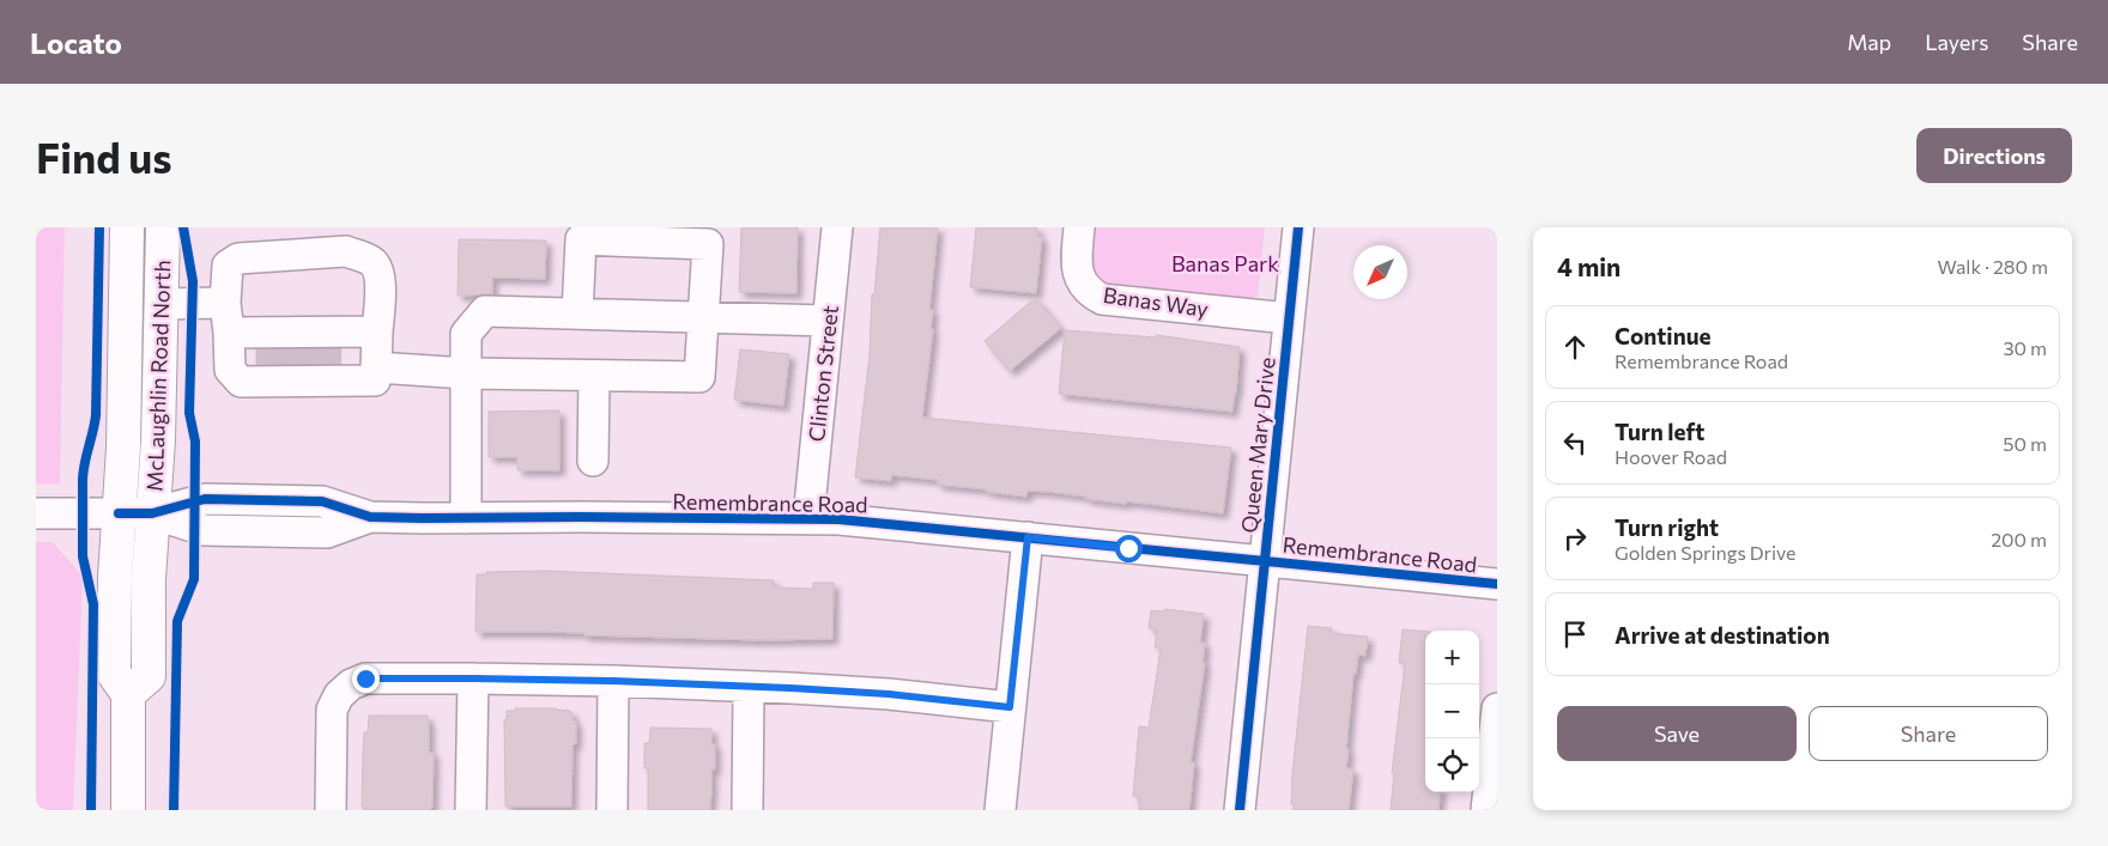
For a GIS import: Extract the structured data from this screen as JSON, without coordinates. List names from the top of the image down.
{
  "streets": {
    "main road": ["McLaughlin Road North"],
    "street": [
      "Banas Way",
      "Clinton Street",
      "Queen Mary Drive",
      "Remembrance Road"
    ]
  },
  "crossings": [
    ["Banas Way", "Queen Mary Drive"],
    ["Clinton Street", "Remembrance Road"],
    ["McLaughlin Road North", "Remembrance Road"],
    ["Queen Mary Drive", "Remembrance Road"]
  ],
  "parks": ["Banas Park"],
  "north": "bottom left",
  "page": {
    "header": "Locato",
    "nav": ["Map", "Layers", "Share"],
    "buttons": [
      "Directions",
      ["Save", "Share"]
    ],
    "title": "Find us",
    "heading": ["4 min", "Walk · 280 m"],
    "list": [
      ["Continue", "Remembrance Road", "30 m"],
      ["Turn left", "Hoover Road", "50 m"],
      ["Turn right", "Golden Springs Drive", "200 m"],
      "Arrive at destination"
    ],
    "map_buttons": ["+", "−"]
  }
}
